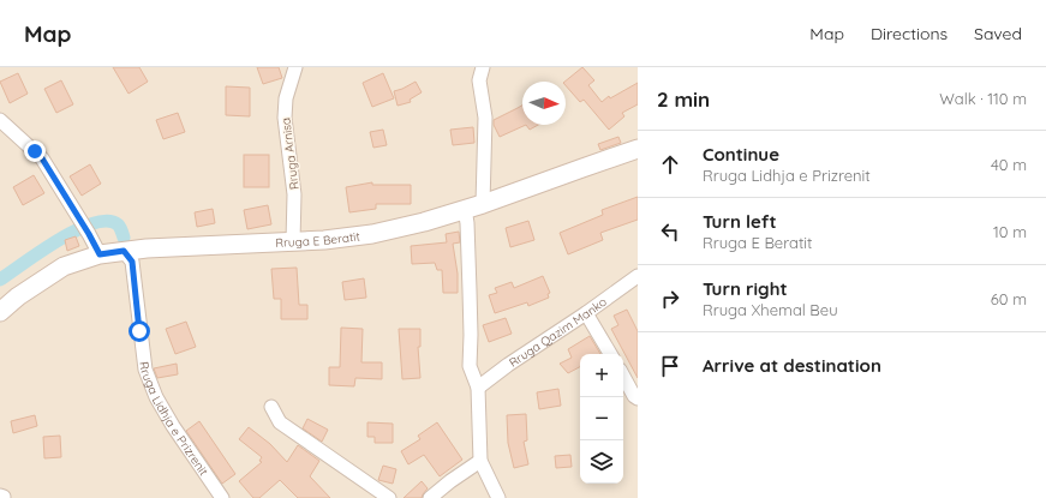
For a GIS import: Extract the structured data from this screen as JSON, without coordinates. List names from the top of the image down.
{
  "streets": {
    "main road": ["Rruga E Beratit"],
    "street": ["Rruga Arnisa", "Rruga Qazim Manko", "Rruga Lidhja e Prizrenit"]
  },
  "crossings": [
    ["Rruga Arnisa", "Rruga E Beratit"],
    ["Rruga E Beratit", "Rruga Lidhja e Prizrenit"]
  ],
  "north": "right",
  "page": {
    "header": "Map",
    "nav": ["Map", "Directions", "Saved"],
    "heading": ["2 min", "Walk · 110 m"],
    "list": [
      ["Continue", "Rruga Lidhja e Prizrenit", "40 m"],
      ["Turn left", "Rruga E Beratit", "10 m"],
      ["Turn right", "Rruga Xhemal Beu", "60 m"],
      "Arrive at destination"
    ],
    "map_buttons": ["+", "−"]
  }
}
